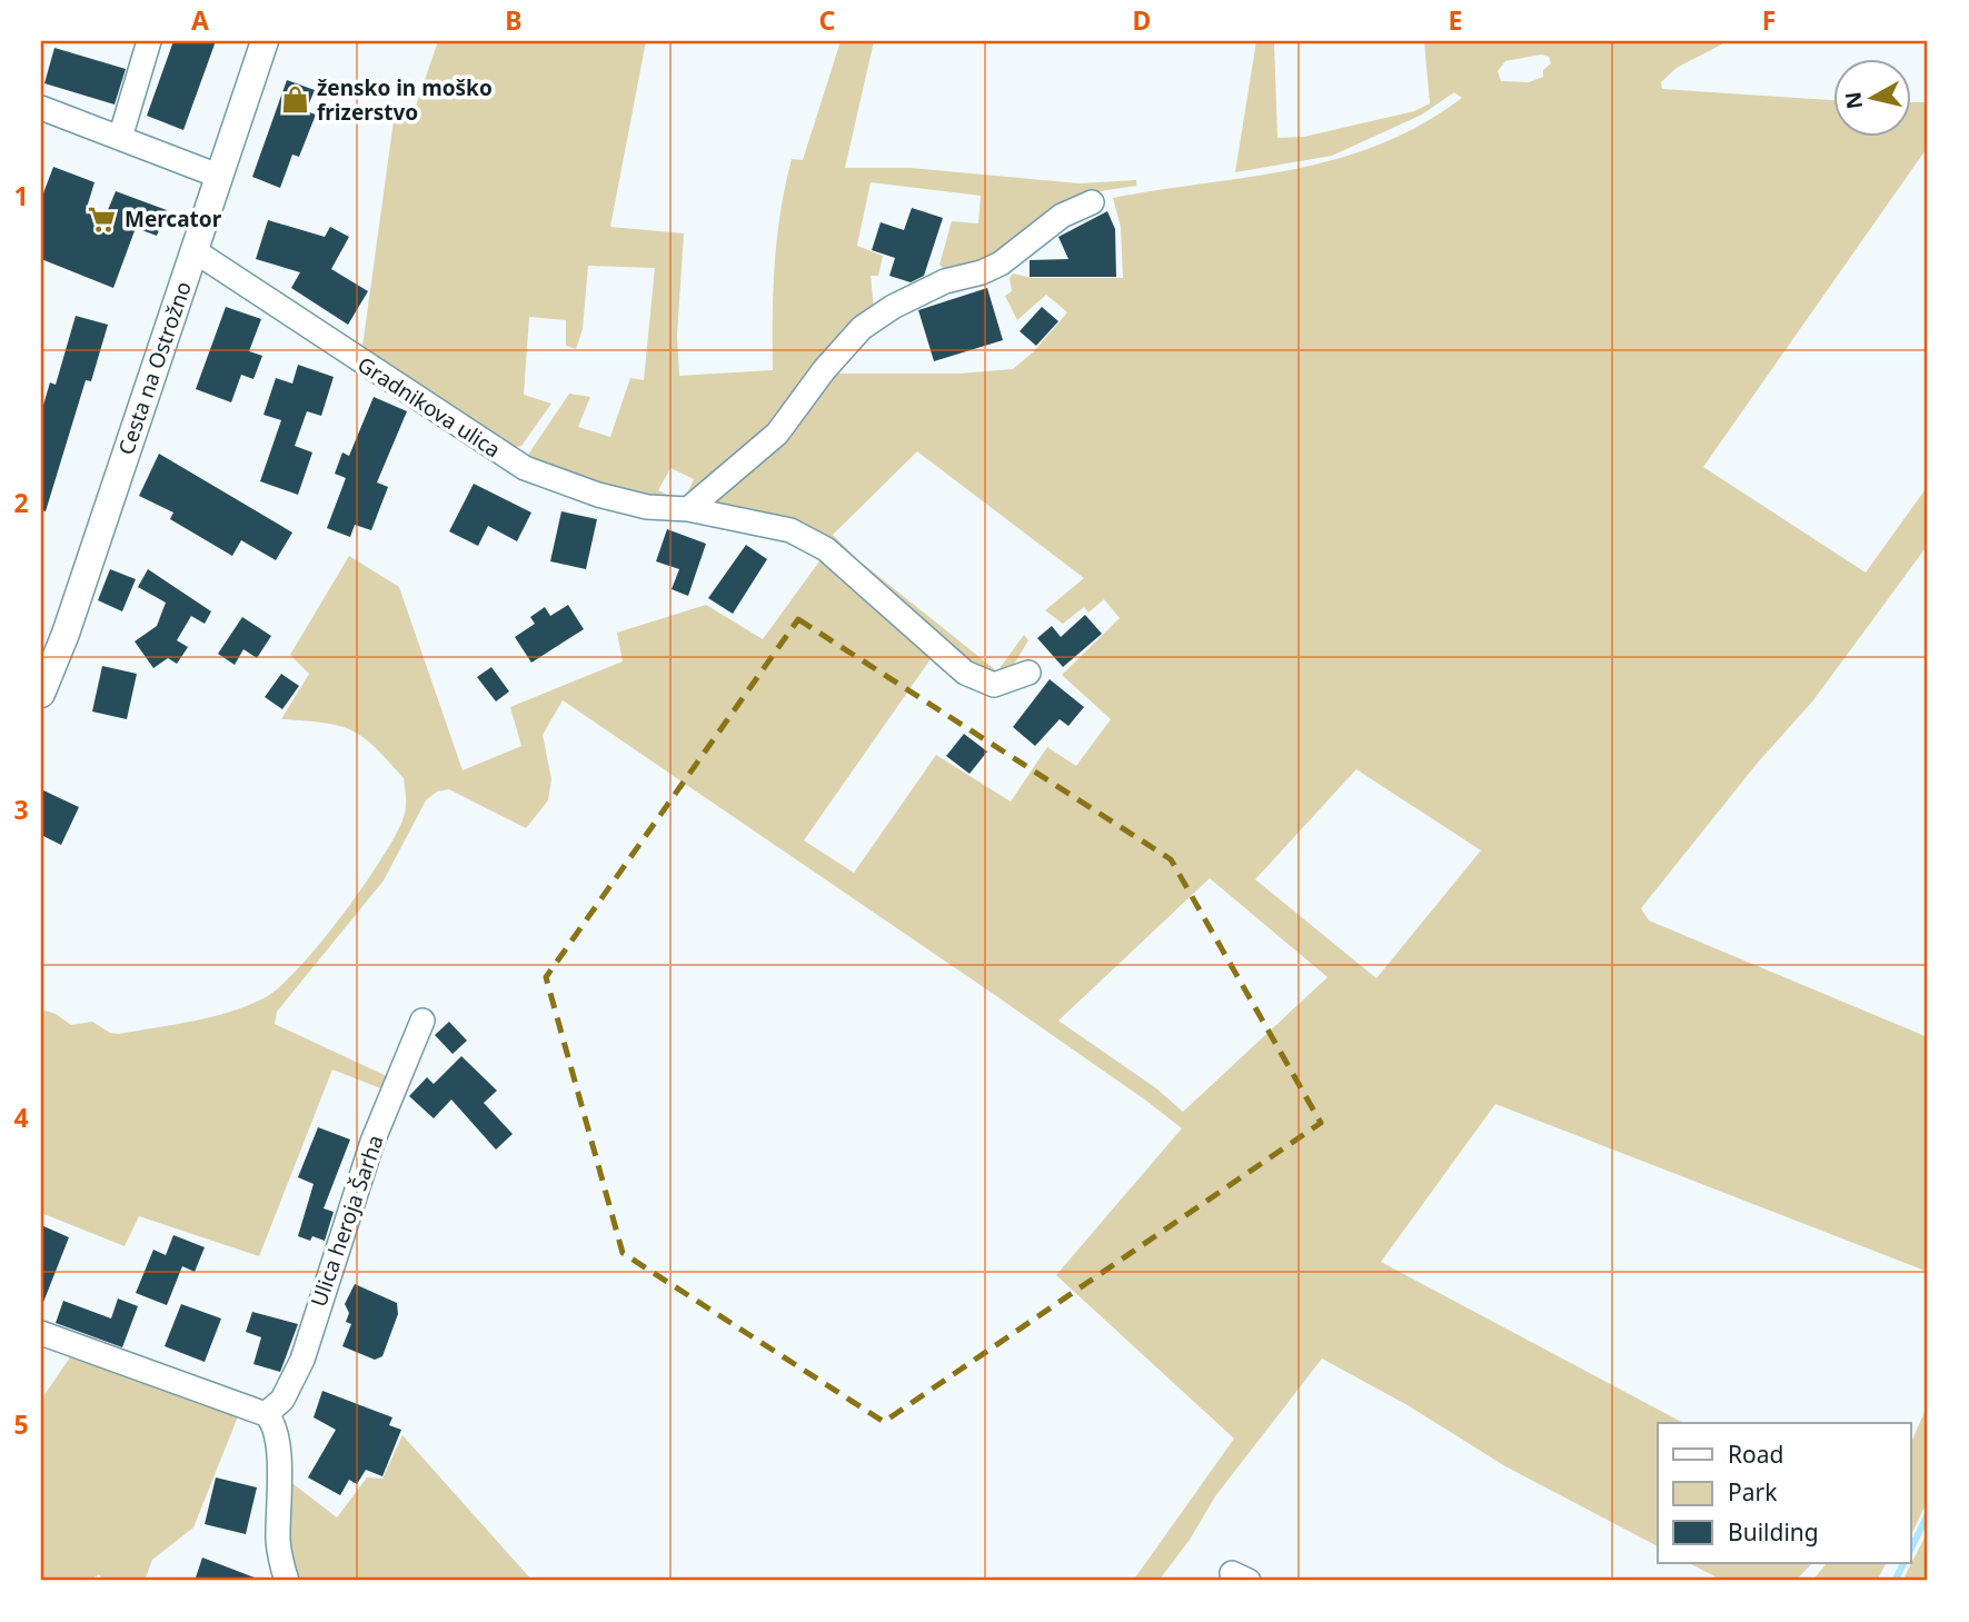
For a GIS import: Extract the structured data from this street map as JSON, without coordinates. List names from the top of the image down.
{
  "streets": {
    "street": ["Cesta na Ostrožno", "Gradnikova ulica", "Ulica heroja Šarha"]
  },
  "crossings": [
    ["Cesta na Ostrožno", "Gradnikova ulica"]
  ],
  "places": {
    "shop": ["žensko in moško frizerstvo"],
    "supermarket": ["Mercator"]
  },
  "legend": ["Road", "Park", "Building"],
  "north": "left",
  "grid": {
    "columns": [
      "A",
      "B",
      "C",
      "D",
      "E",
      "F"
    ],
    "rows": [
      "1",
      "2",
      "3",
      "4",
      "5"
    ]
  }
}
